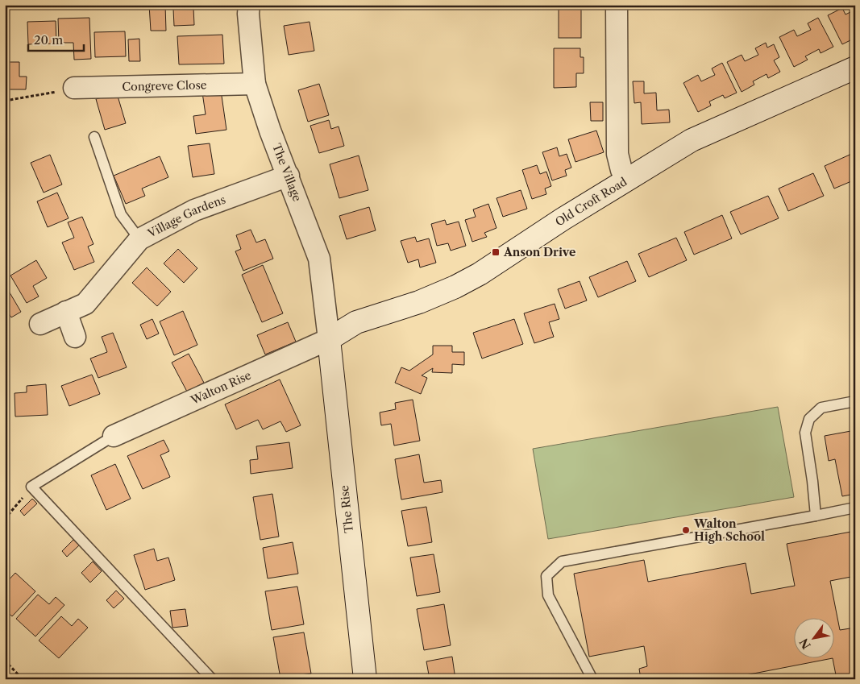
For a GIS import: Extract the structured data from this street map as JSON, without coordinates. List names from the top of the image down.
{
  "streets": {
    "street": [
      "Congreve Close",
      "The Village",
      "Old Croft Road",
      "Village Gardens",
      "Walton Rise",
      "The Rise"
    ]
  },
  "crossings": [
    ["Congreve Close", "The Village"],
    ["The Village", "Old Croft Road"],
    ["The Village", "Village Gardens"],
    ["The Village", "Walton Rise"],
    ["The Village", "The Rise"],
    ["Old Croft Road", "Walton Rise"],
    ["Old Croft Road", "The Rise"],
    ["Walton Rise", "The Rise"]
  ],
  "places": {
    "transit": ["Anson Drive"],
    "other": ["Walton High School"]
  },
  "scale_bar": "20 m",
  "north": "bottom left"
}
